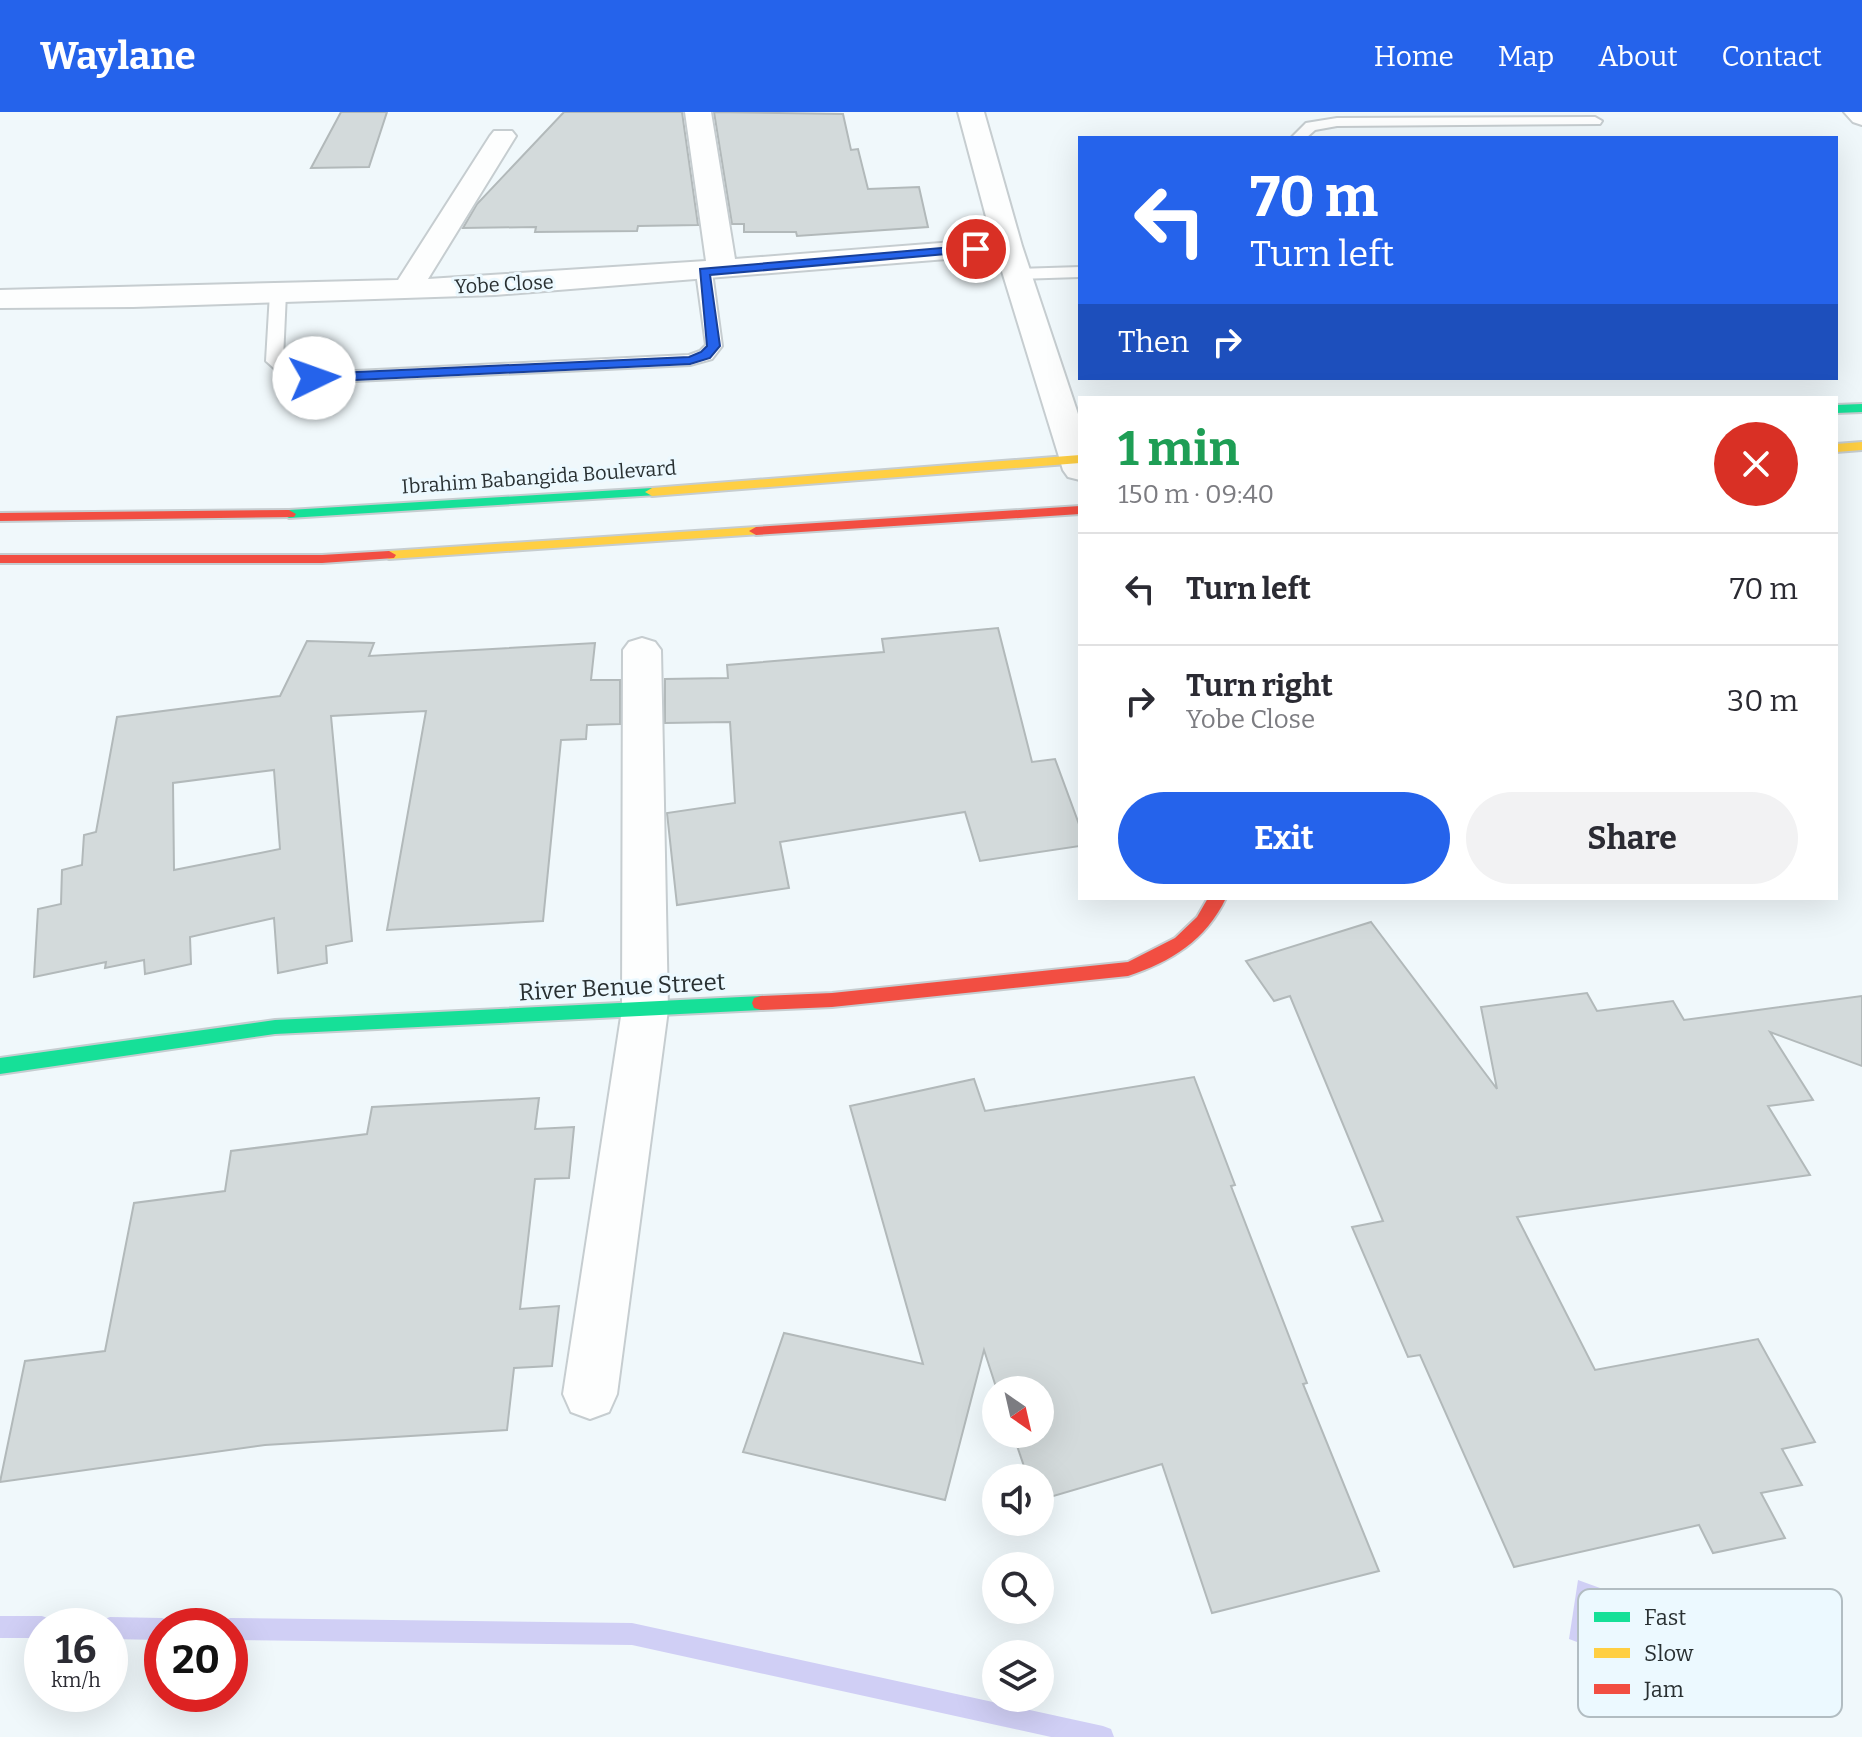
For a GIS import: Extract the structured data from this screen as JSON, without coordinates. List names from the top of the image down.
{
  "streets": {
    "street": ["Yobe Close", "Ibrahim Babangida Boulevard", "River Benue Street"]
  },
  "legend": ["Fast", "Slow", "Jam"],
  "north": "bottom right",
  "page": {
    "header": "Waylane",
    "nav": [
      "Home",
      "Map",
      "About",
      "Contact"
    ],
    "turn": ["70 m", "Turn left"],
    "then": "Then",
    "heading": ["1 min", "150 m · 09:40"],
    "list": [
      {
        "name": "Turn left",
        "value": "70 m"
      },
      {
        "name": "Turn right",
        "note": "Yobe Close",
        "value": "30 m"
      }
    ],
    "buttons": ["Exit", "Share"],
    "speed": "16 km/h",
    "limit": "20"
  }
}
